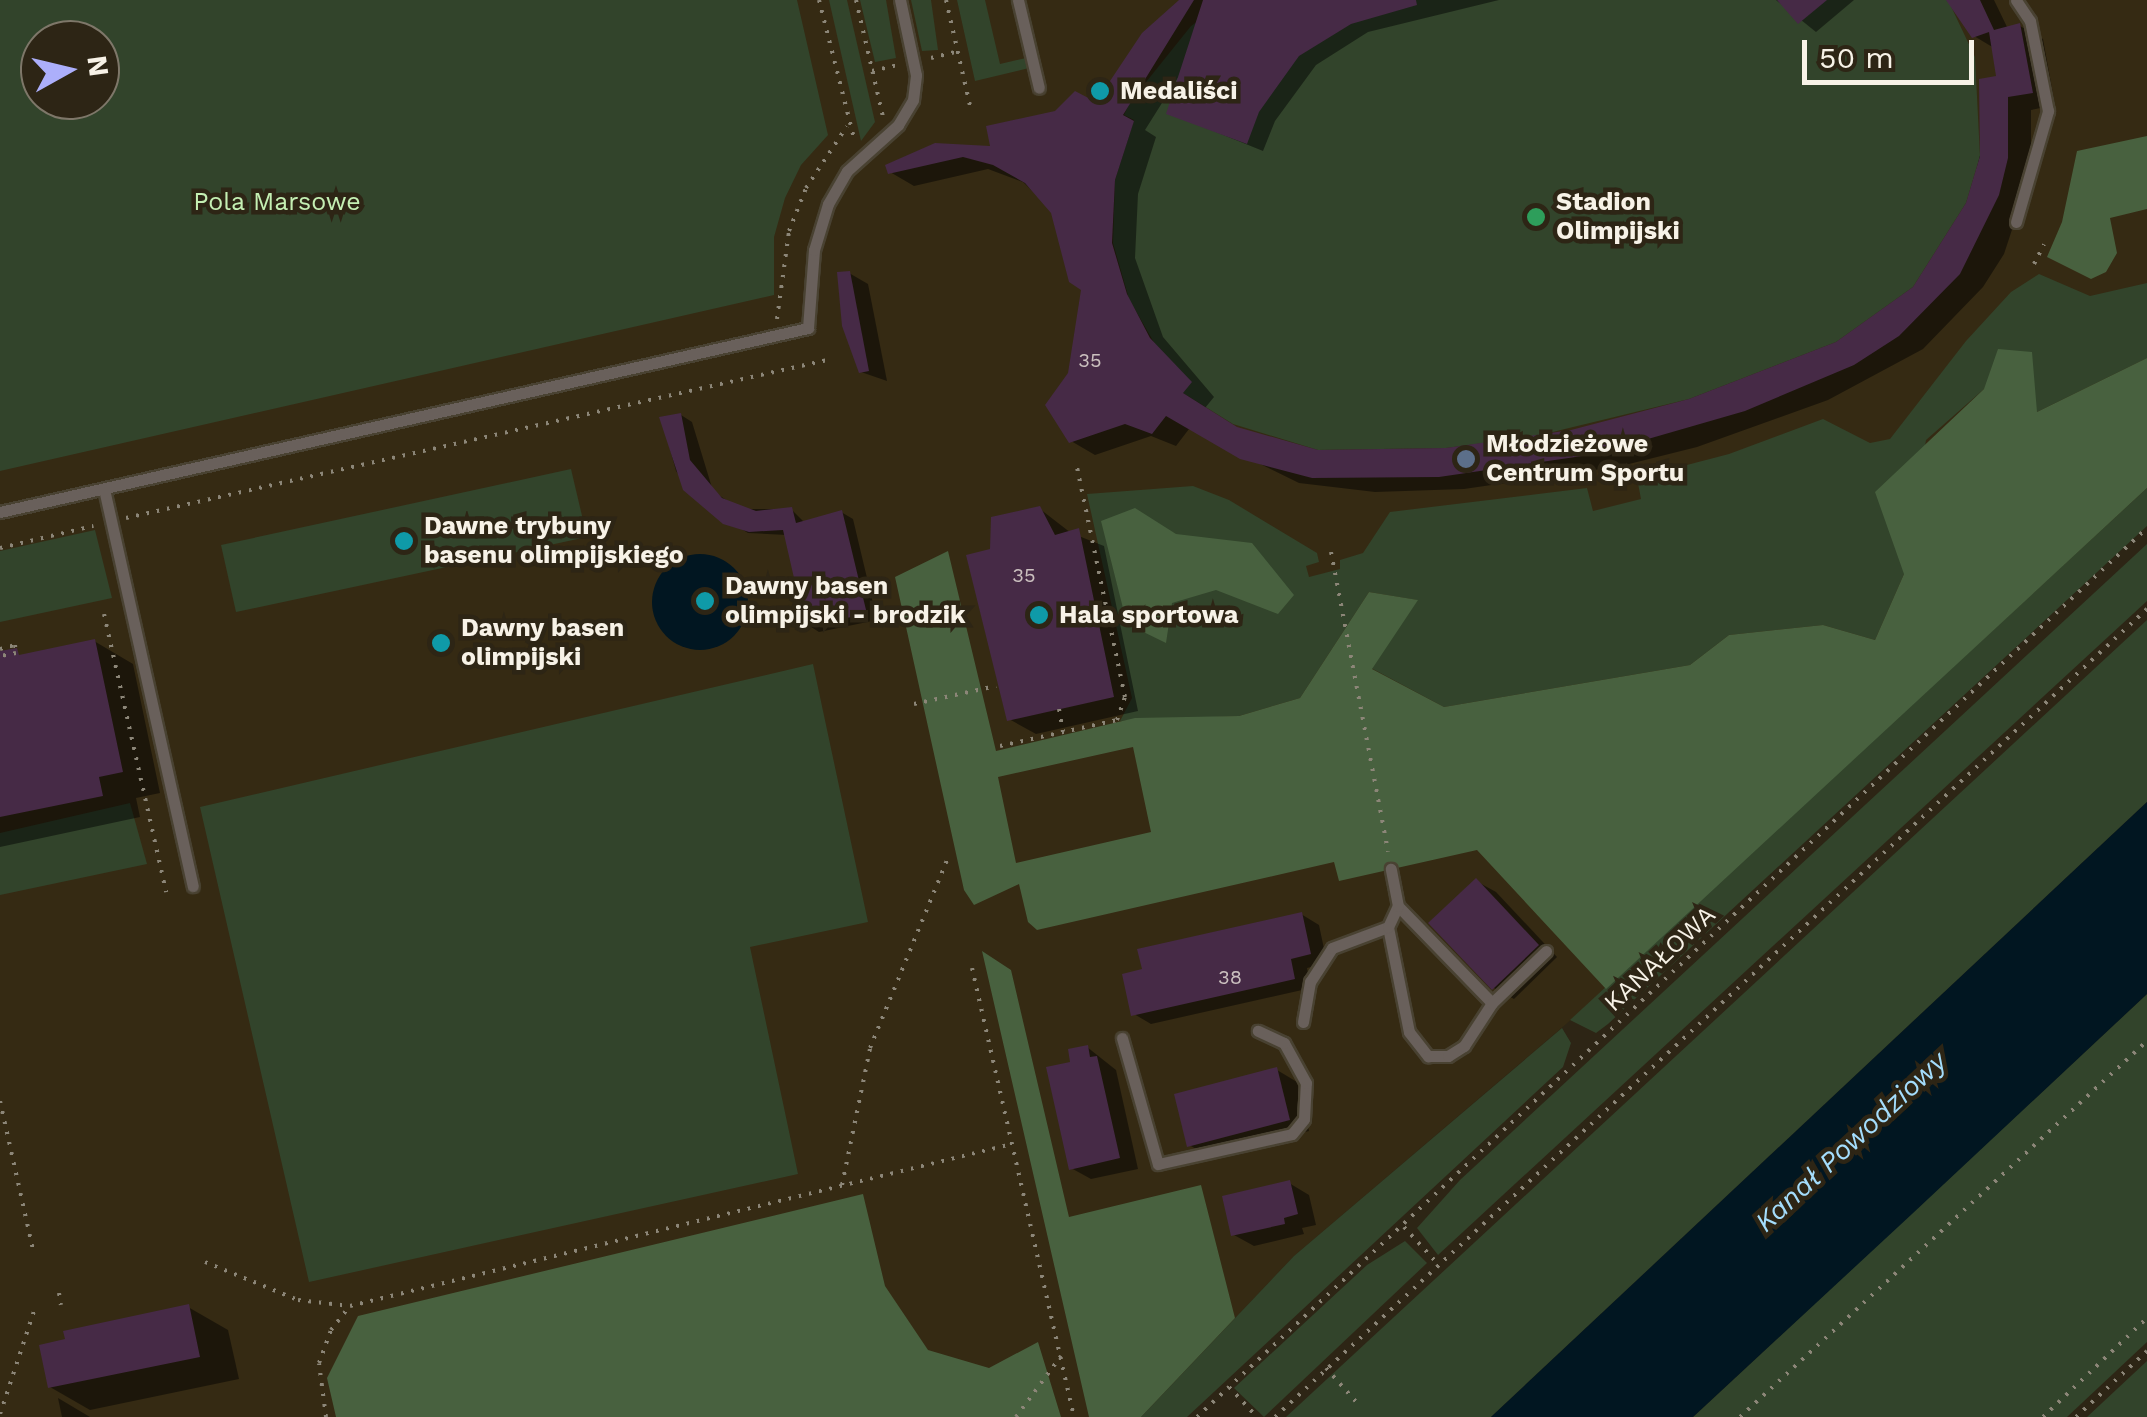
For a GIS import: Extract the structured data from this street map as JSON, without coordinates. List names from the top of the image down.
{
  "streets": {
    "path": ["KANAŁOWA"]
  },
  "water": ["Kanał Powodziowy"],
  "parks": ["Pola Marsowe"],
  "places": [
    "Medaliści",
    "Stadion Olimpijski",
    "Młodzieżowe Centrum Sportu",
    "Dawne trybuny basenu olimpijskiego",
    "Dawny basen olimpijski - brodzik",
    "Hala sportowa",
    "Dawny basen olimpijski"
  ],
  "house_numbers": ["35", "35", "38"],
  "scale_bar": "50 m",
  "north": "right"
}
